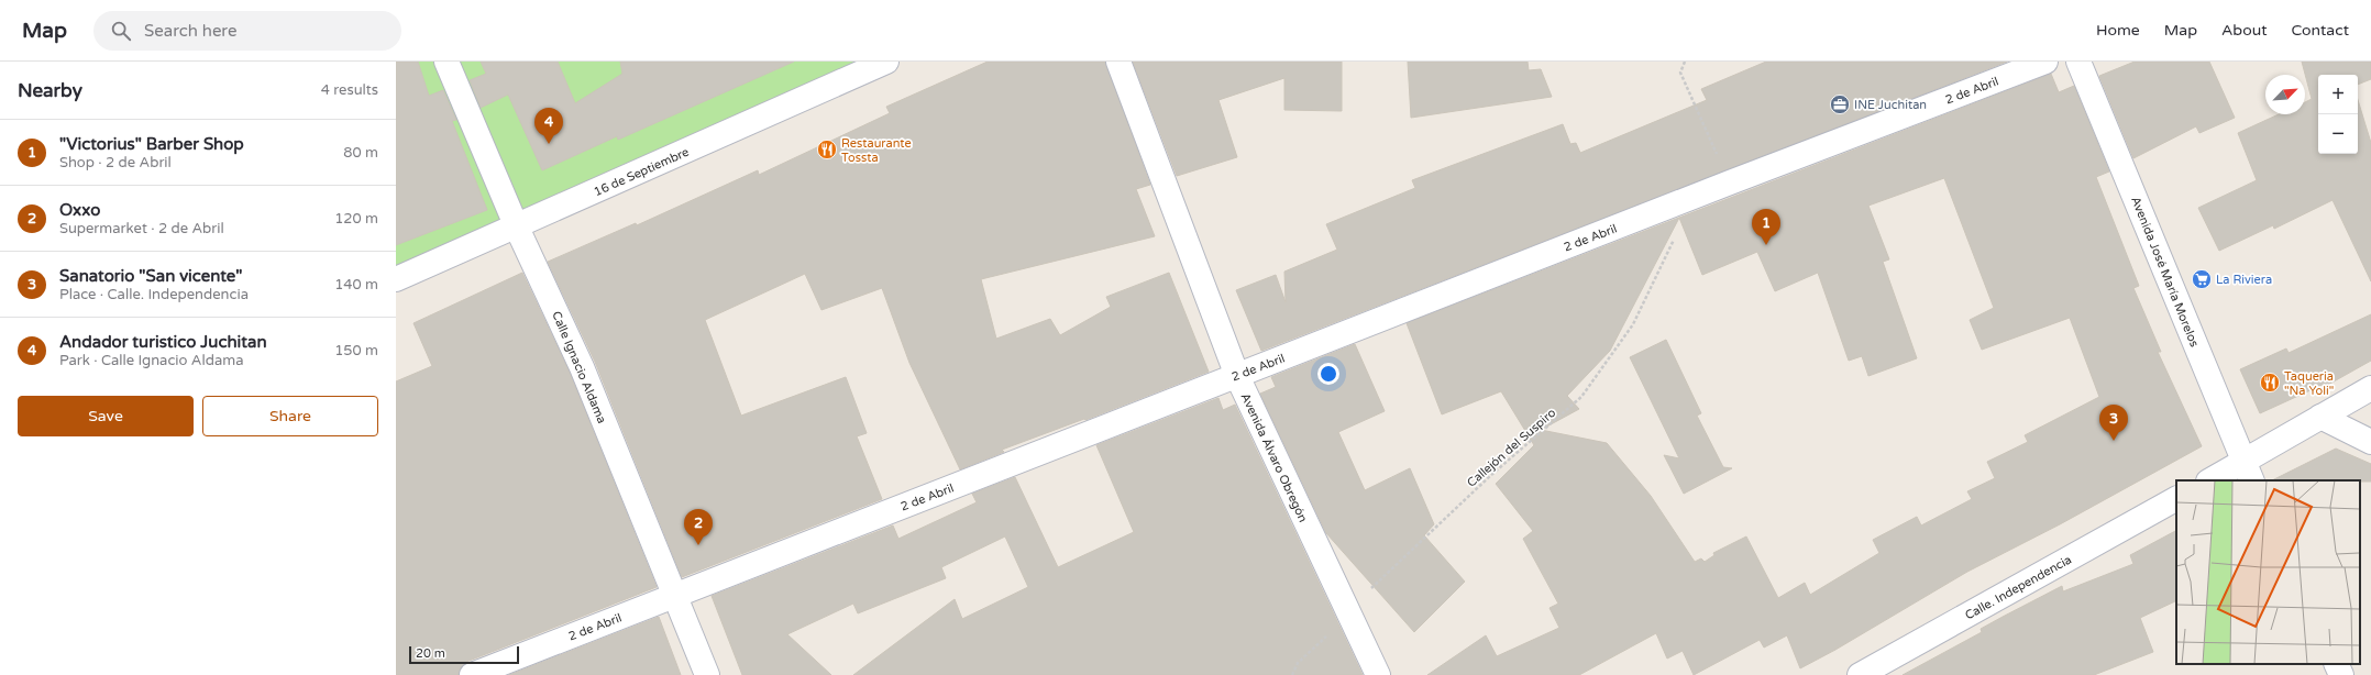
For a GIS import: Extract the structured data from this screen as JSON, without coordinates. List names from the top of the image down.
{
  "streets": {
    "street": [
      "2 de Abril",
      "16 de Septiembre",
      "Avenida José María Morelos",
      "Calle Ignacio Aldama",
      "Avenida Álvaro Obregón",
      "Calle. Independencia"
    ],
    "path": ["Callejón del Suspiro"]
  },
  "crossings": [
    ["2 de Abril", "Calle Ignacio Aldama"],
    ["2 de Abril", "Callejón del Suspiro"],
    ["2 de Abril", "Avenida Álvaro Obregón"],
    ["16 de Septiembre", "Calle Ignacio Aldama"],
    ["Callejón del Suspiro", "Avenida Álvaro Obregón"]
  ],
  "places": {
    "office": ["INE Juchitan"],
    "restaurant": ["Restaurante Tossta", "Taqueria \"Na Yoli\""],
    "supermarket": ["La Riviera"]
  },
  "scale_bar": "20 m",
  "north": "top right",
  "page": {
    "header": "Map",
    "search": "Search here",
    "nav": [
      "Home",
      "Map",
      "About",
      "Contact"
    ],
    "heading": ["Nearby", "4 results"],
    "map_buttons": ["+", "−"],
    "pins": [
      "4",
      "1",
      "3",
      "2"
    ],
    "list": [
      {
        "mark": "1",
        "name": "\"Victorius\" Barber Shop",
        "note": "Shop · 2 de Abril",
        "value": "80 m"
      },
      {
        "mark": "2",
        "name": "Oxxo",
        "note": "Supermarket · 2 de Abril",
        "value": "120 m"
      },
      {
        "mark": "3",
        "name": "Sanatorio \"San vicente\"",
        "note": "Place · Calle. Independencia",
        "value": "140 m"
      },
      {
        "mark": "4",
        "name": "Andador turistico Juchitan",
        "note": "Park · Calle Ignacio Aldama",
        "value": "150 m"
      }
    ],
    "buttons": ["Save", "Share"],
    "scale": "20 m"
  }
}
